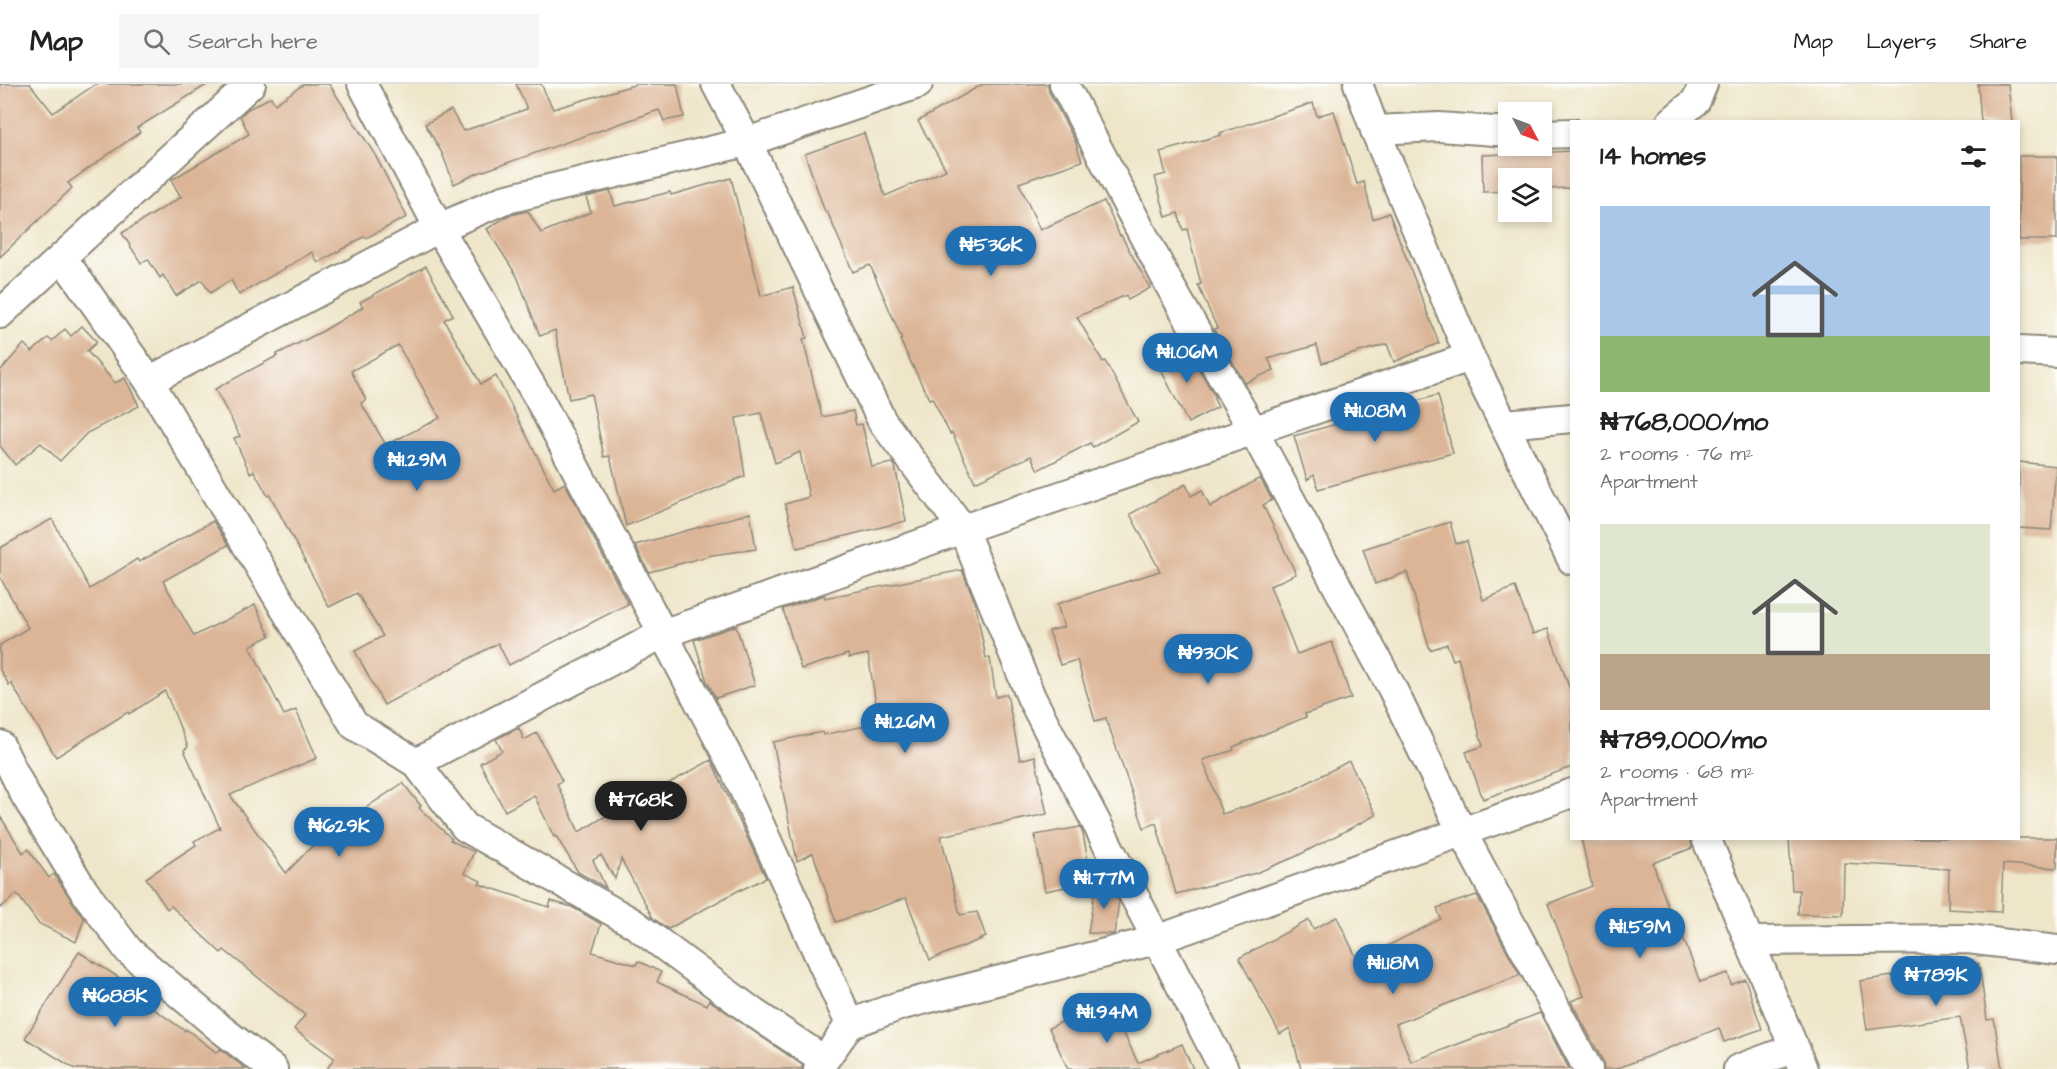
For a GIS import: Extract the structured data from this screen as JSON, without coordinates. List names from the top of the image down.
{
  "north": "bottom right",
  "page": {
    "header": "Map",
    "search": "Search here",
    "nav": ["Map", "Layers", "Share"],
    "heading": "14 homes",
    "list": [
      {
        "name": "₦768,000/mo",
        "note": "2 rooms · 76 m² · Apartment"
      },
      {
        "name": "₦789,000/mo",
        "note": "2 rooms · 68 m² · Apartment"
      }
    ],
    "price": [
      "₦536K",
      "₦1.06M",
      "₦1.08M",
      "₦1.29M",
      "₦930K",
      "₦1.26M",
      "₦768K",
      "₦629K",
      "₦1.77M",
      "₦1.59M",
      "₦1.18M",
      "₦789K",
      "₦688K",
      "₦1.94M"
    ]
  }
}
